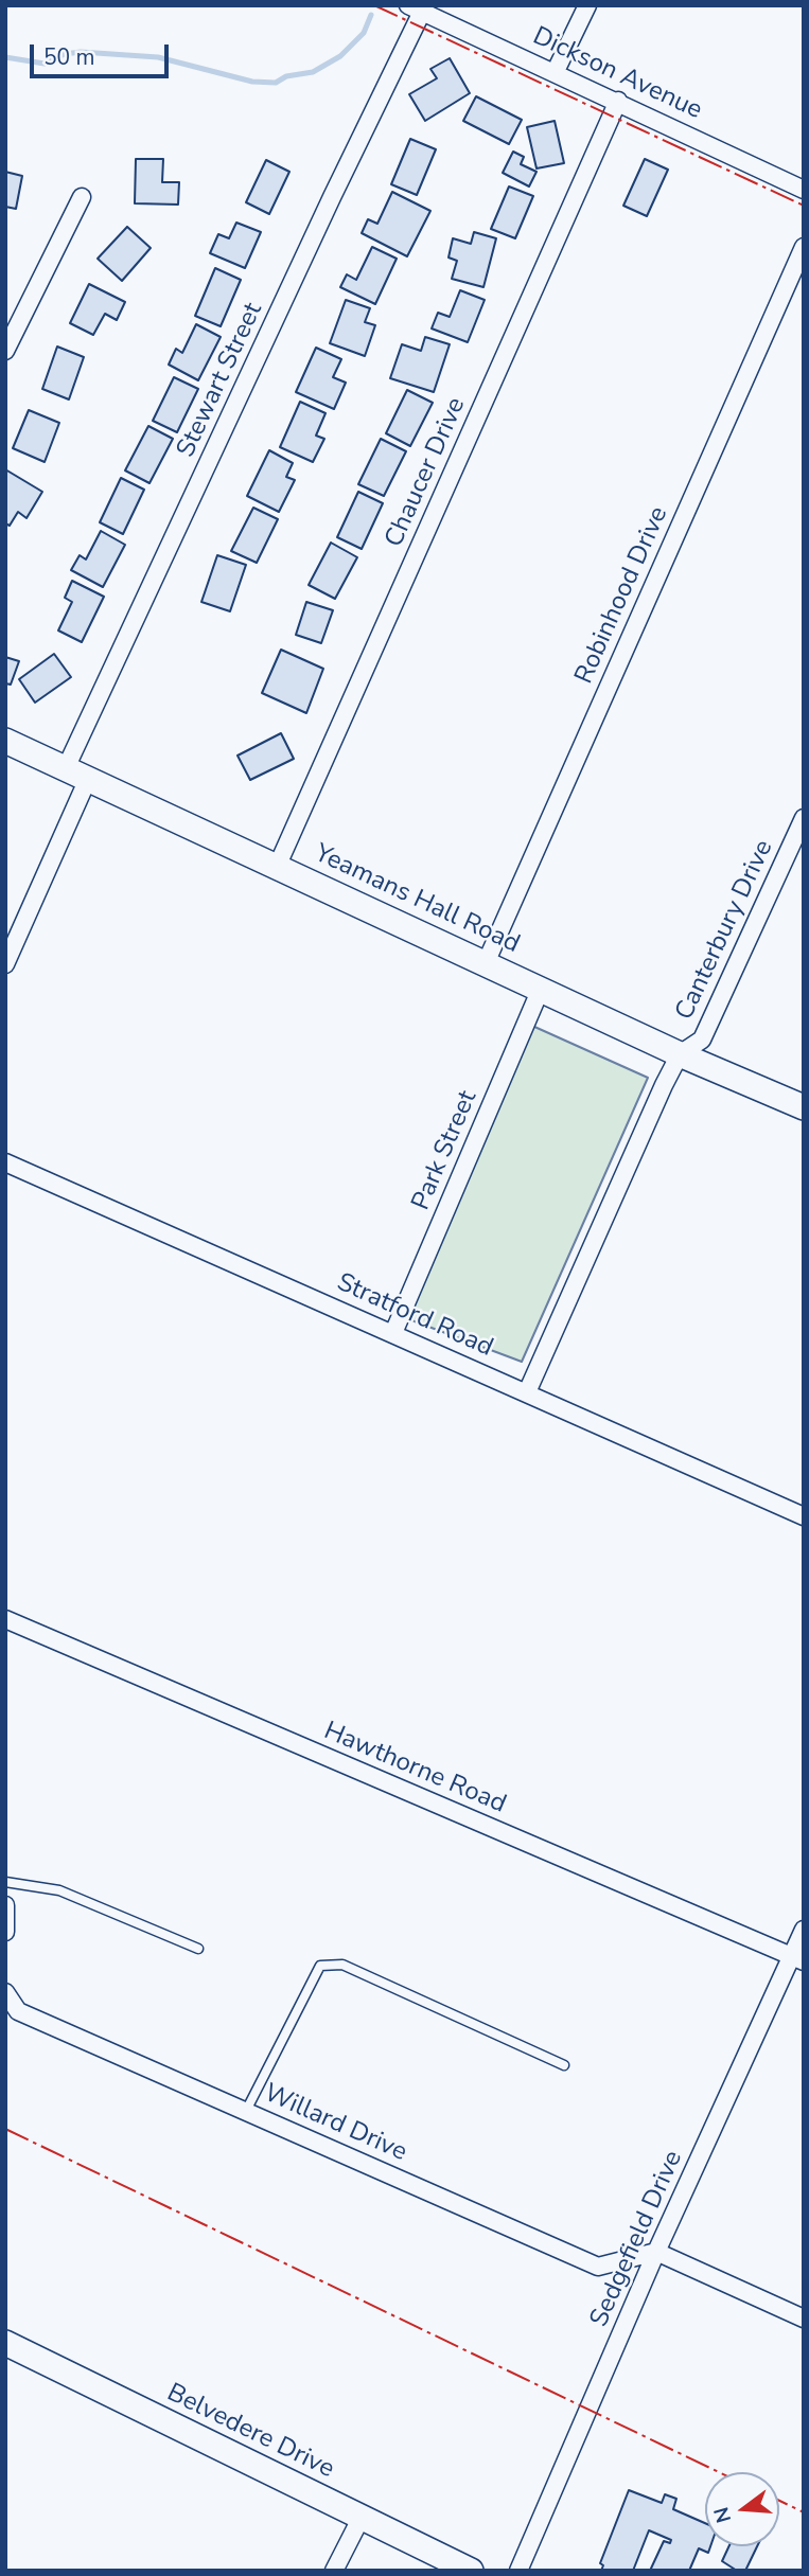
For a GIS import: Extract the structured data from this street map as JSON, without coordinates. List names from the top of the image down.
{
  "streets": {
    "street": [
      "Dickson Avenue",
      "Stewart Street",
      "Chaucer Drive",
      "Robinhood Drive",
      "Yeamans Hall Road",
      "Canterbury Drive",
      "Park Street",
      "Stratford Road",
      "Hawthorne Road",
      "Willard Drive",
      "Sedgefield Drive",
      "Belvedere Drive"
    ]
  },
  "crossings": [
    ["Dickson Avenue", "Stewart Street"],
    ["Dickson Avenue", "Chaucer Drive"],
    ["Stewart Street", "Yeamans Hall Road"],
    ["Chaucer Drive", "Yeamans Hall Road"],
    ["Robinhood Drive", "Yeamans Hall Road"],
    ["Yeamans Hall Road", "Canterbury Drive"],
    ["Yeamans Hall Road", "Park Street"],
    ["Park Street", "Stratford Road"],
    ["Hawthorne Road", "Sedgefield Drive"],
    ["Willard Drive", "Sedgefield Drive"]
  ],
  "scale_bar": "50 m",
  "north": "left"
}
